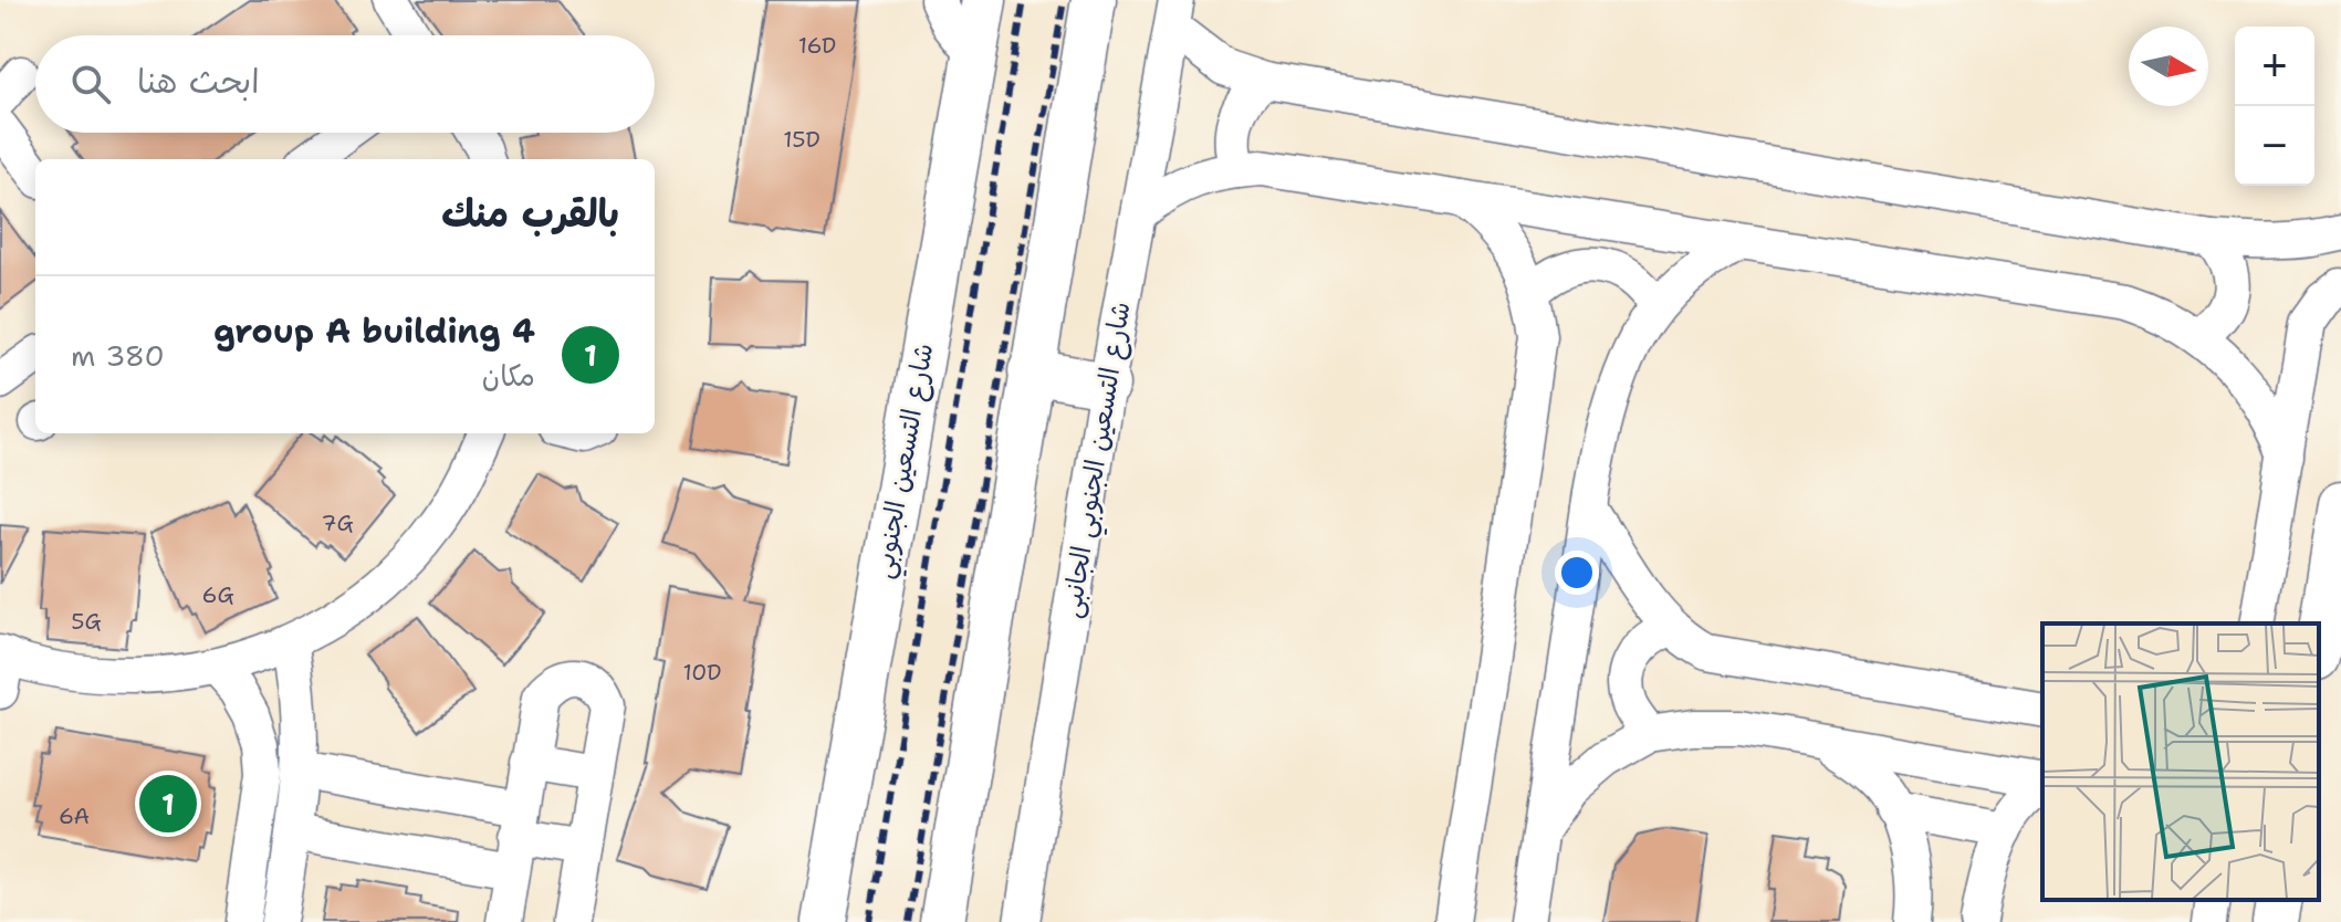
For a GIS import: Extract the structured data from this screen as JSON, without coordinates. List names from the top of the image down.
{
  "streets": {
    "main road": ["شارع التسعين الجنوبي"],
    "street": ["شارع التسعين الجنوبي الجانبى"]
  },
  "house_numbers": [
    "16D",
    "15D",
    "7G",
    "6G",
    "5G",
    "10D",
    "6A"
  ],
  "north": "right",
  "page": {
    "map_buttons": ["+", "−"],
    "search": "ابحث هنا",
    "heading": "بالقرب منك",
    "list": [
      {
        "mark": "1",
        "name": "group A building 4",
        "note": "مكان",
        "value": "380 m"
      }
    ],
    "pins": "1"
  }
}
